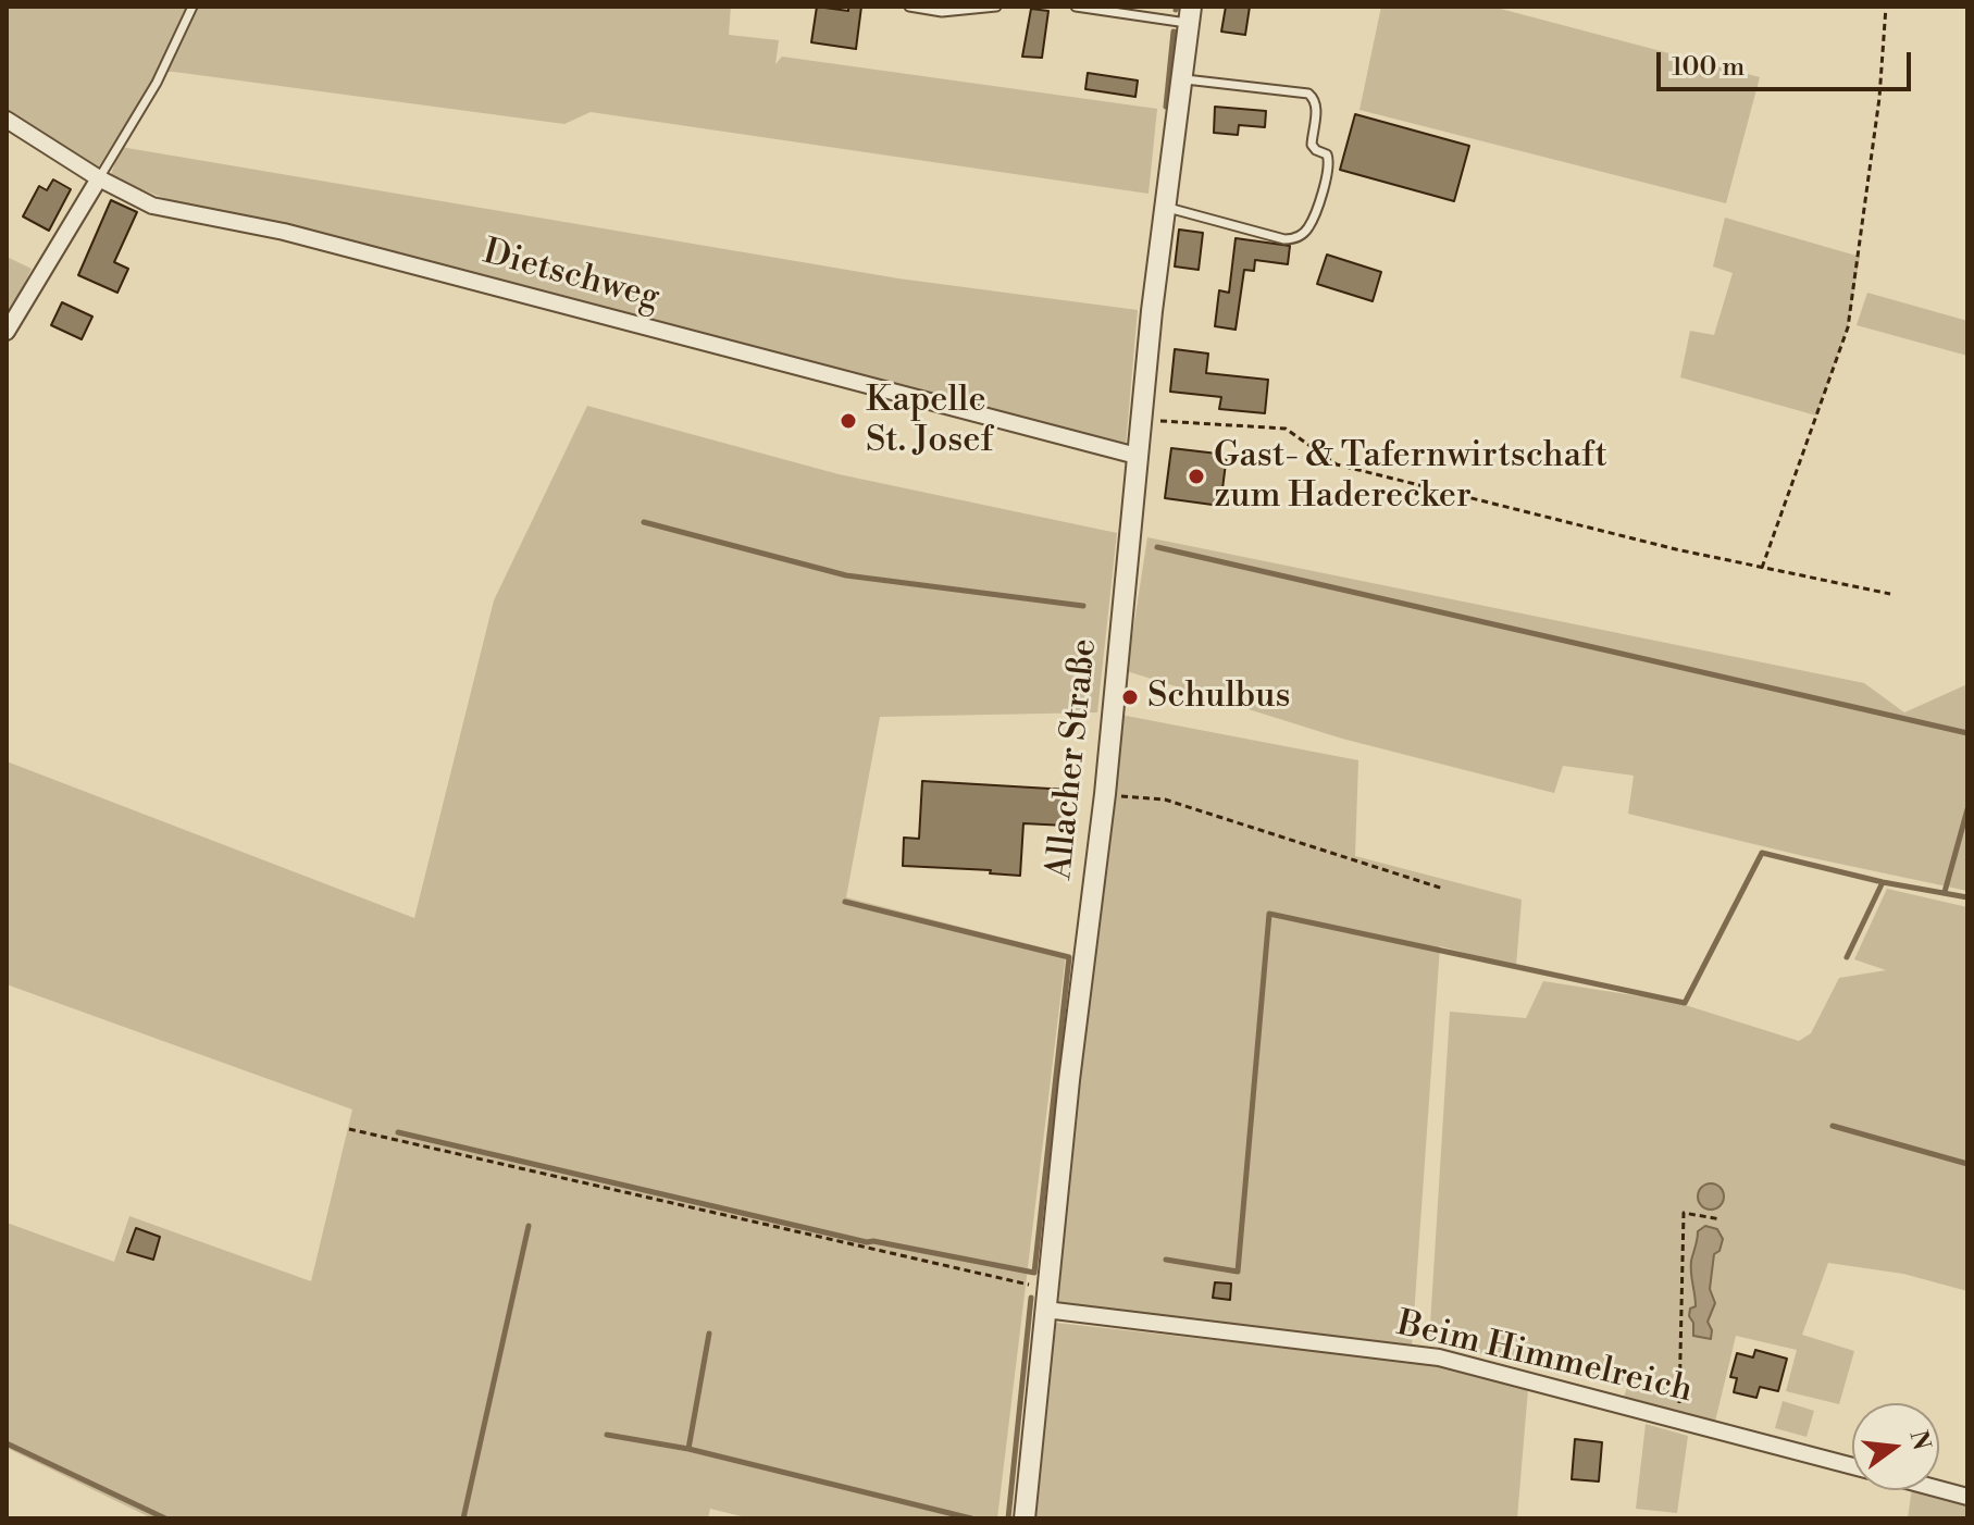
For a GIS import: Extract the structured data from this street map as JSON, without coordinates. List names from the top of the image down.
{
  "streets": {
    "street": ["Dietschweg", "Allacher Straße", "Beim Himmelreich"]
  },
  "crossings": [
    ["Dietschweg", "Allacher Straße"],
    ["Allacher Straße", "Beim Himmelreich"]
  ],
  "places": ["Kapelle St. Josef", "Gast- & Tafernwirtschaft zum Haderecker", "Schulbus"],
  "scale_bar": "100 m",
  "north": "right"
}
